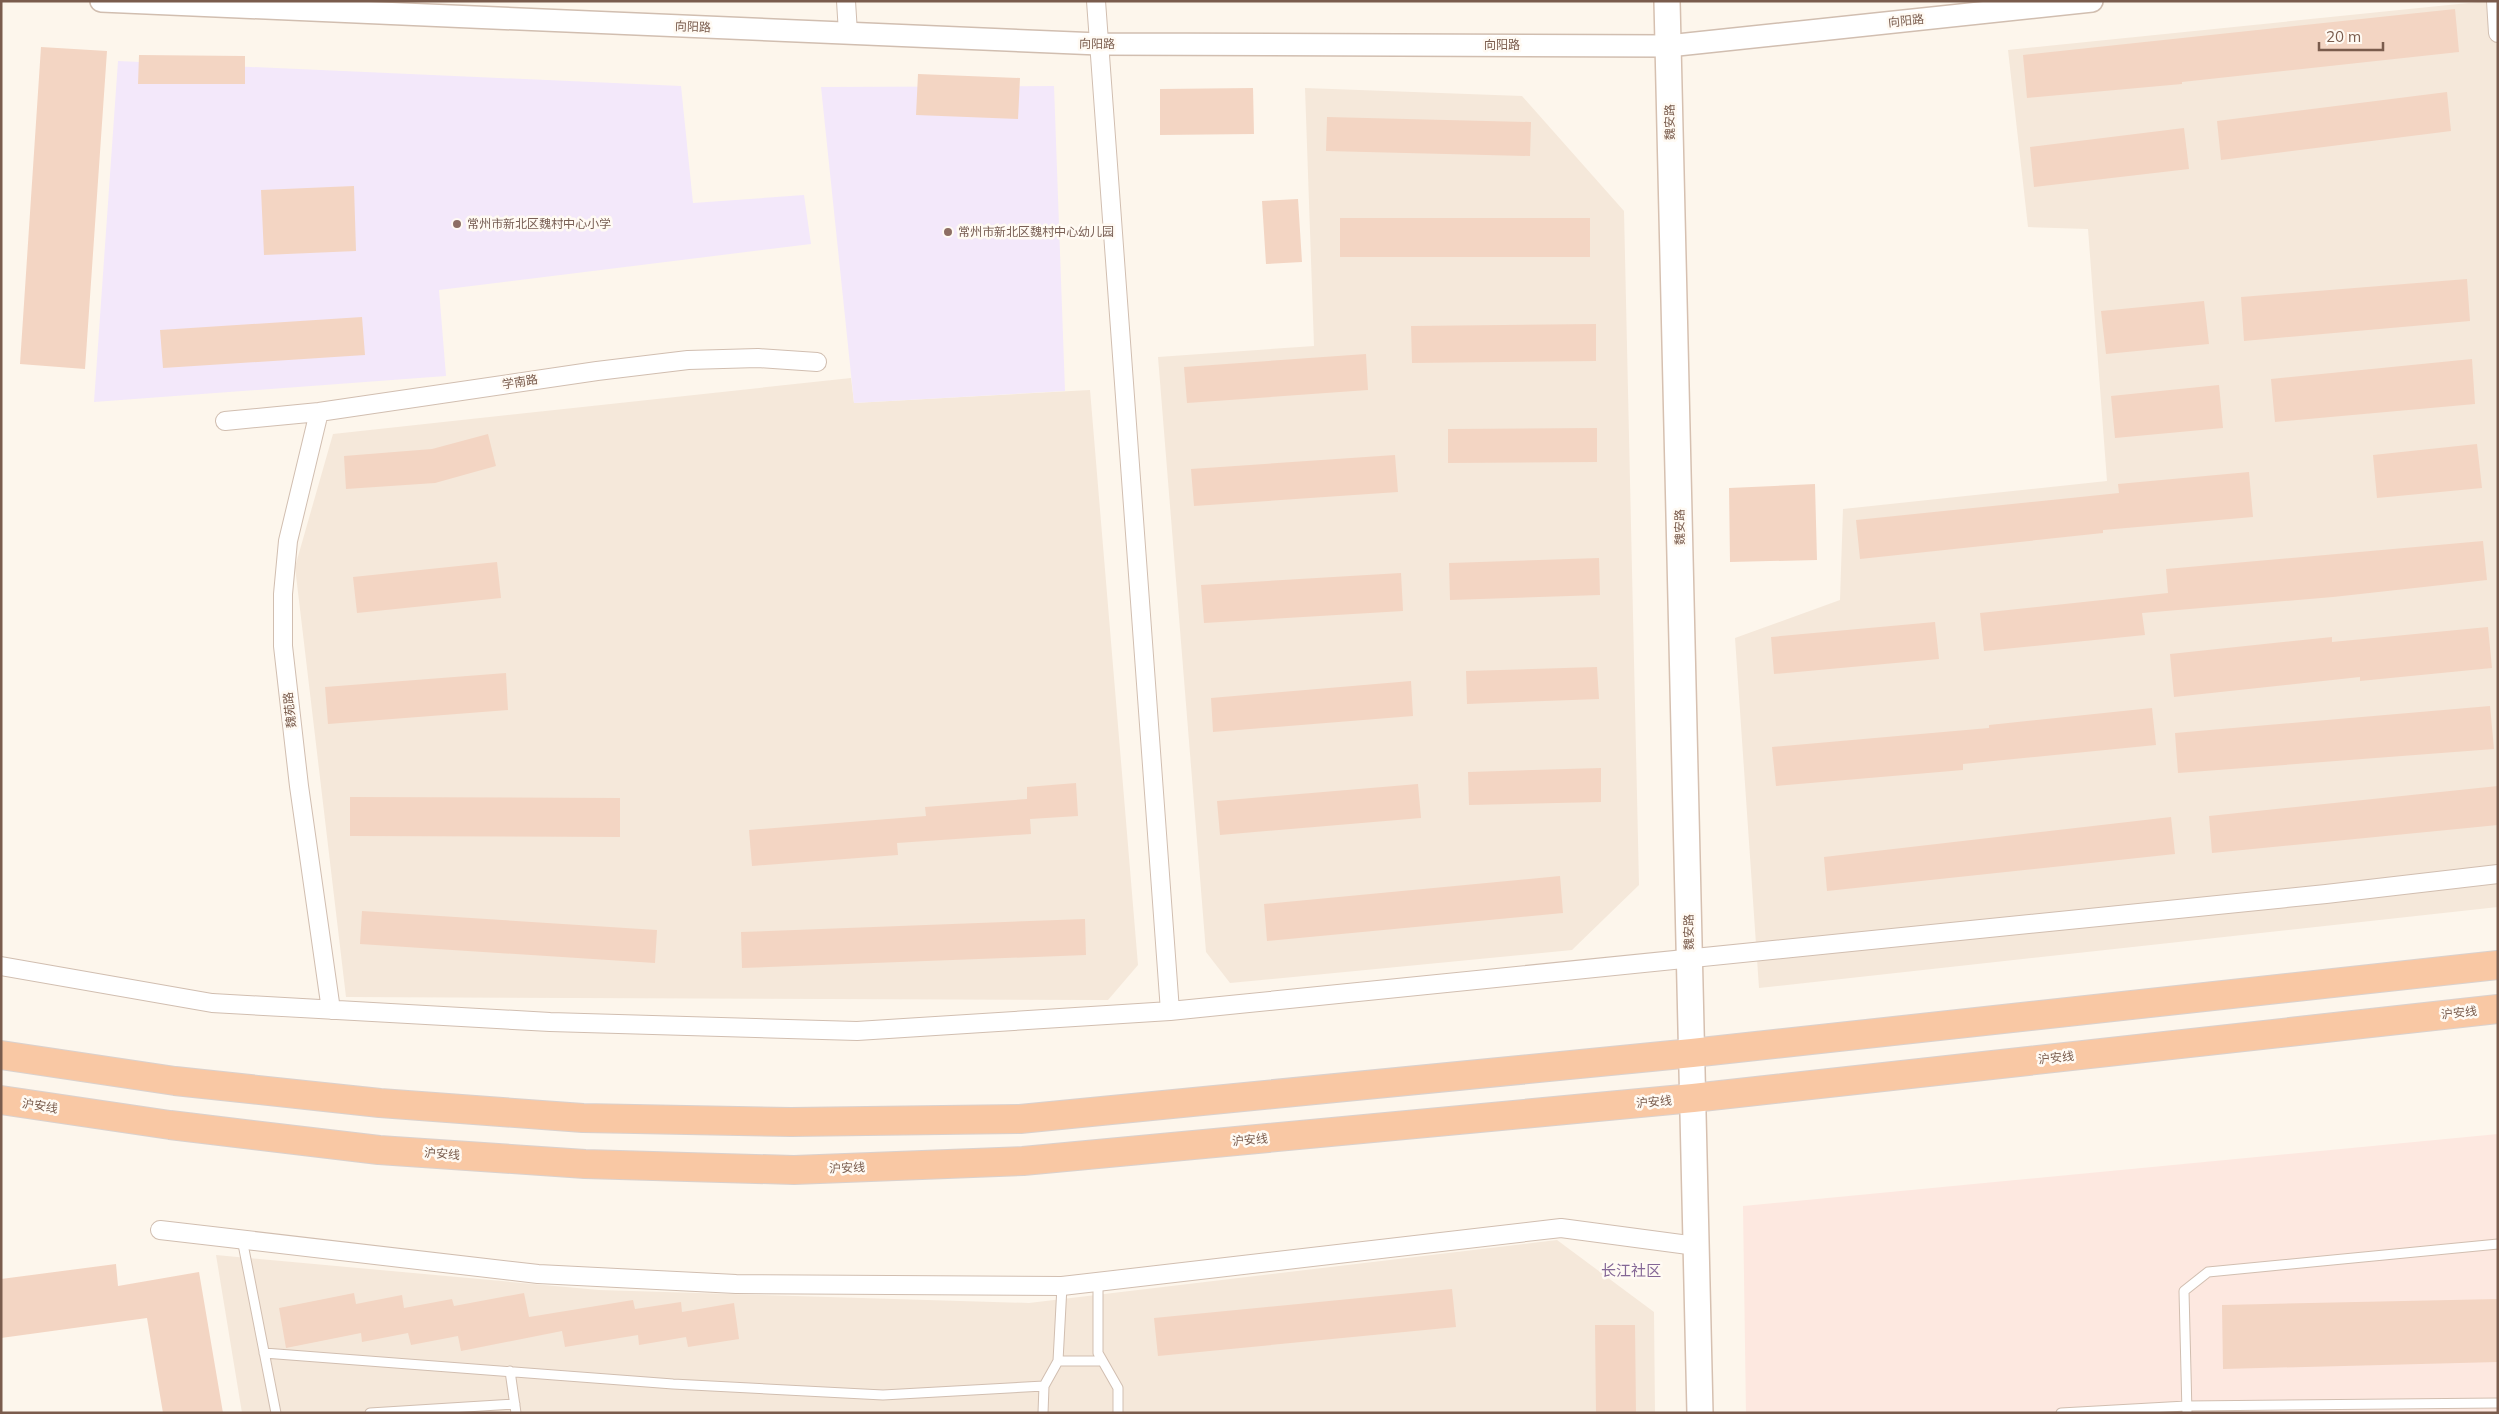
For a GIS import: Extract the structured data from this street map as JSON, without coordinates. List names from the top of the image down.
{
  "streets": {
    "highway": ["沪安线"],
    "main road": ["魏安路"],
    "street": ["向阳路", "学南路", "魏苑路"]
  },
  "crossings": [
    ["向阳路", "魏安路"],
    ["魏安路", "沪安线"],
    ["学南路", "魏苑路"]
  ],
  "districts": ["长江社区"],
  "places": ["常州市新北区魏村中心小学", "常州市新北区魏村中心幼儿园"],
  "scale_bar": "20 m"
}
